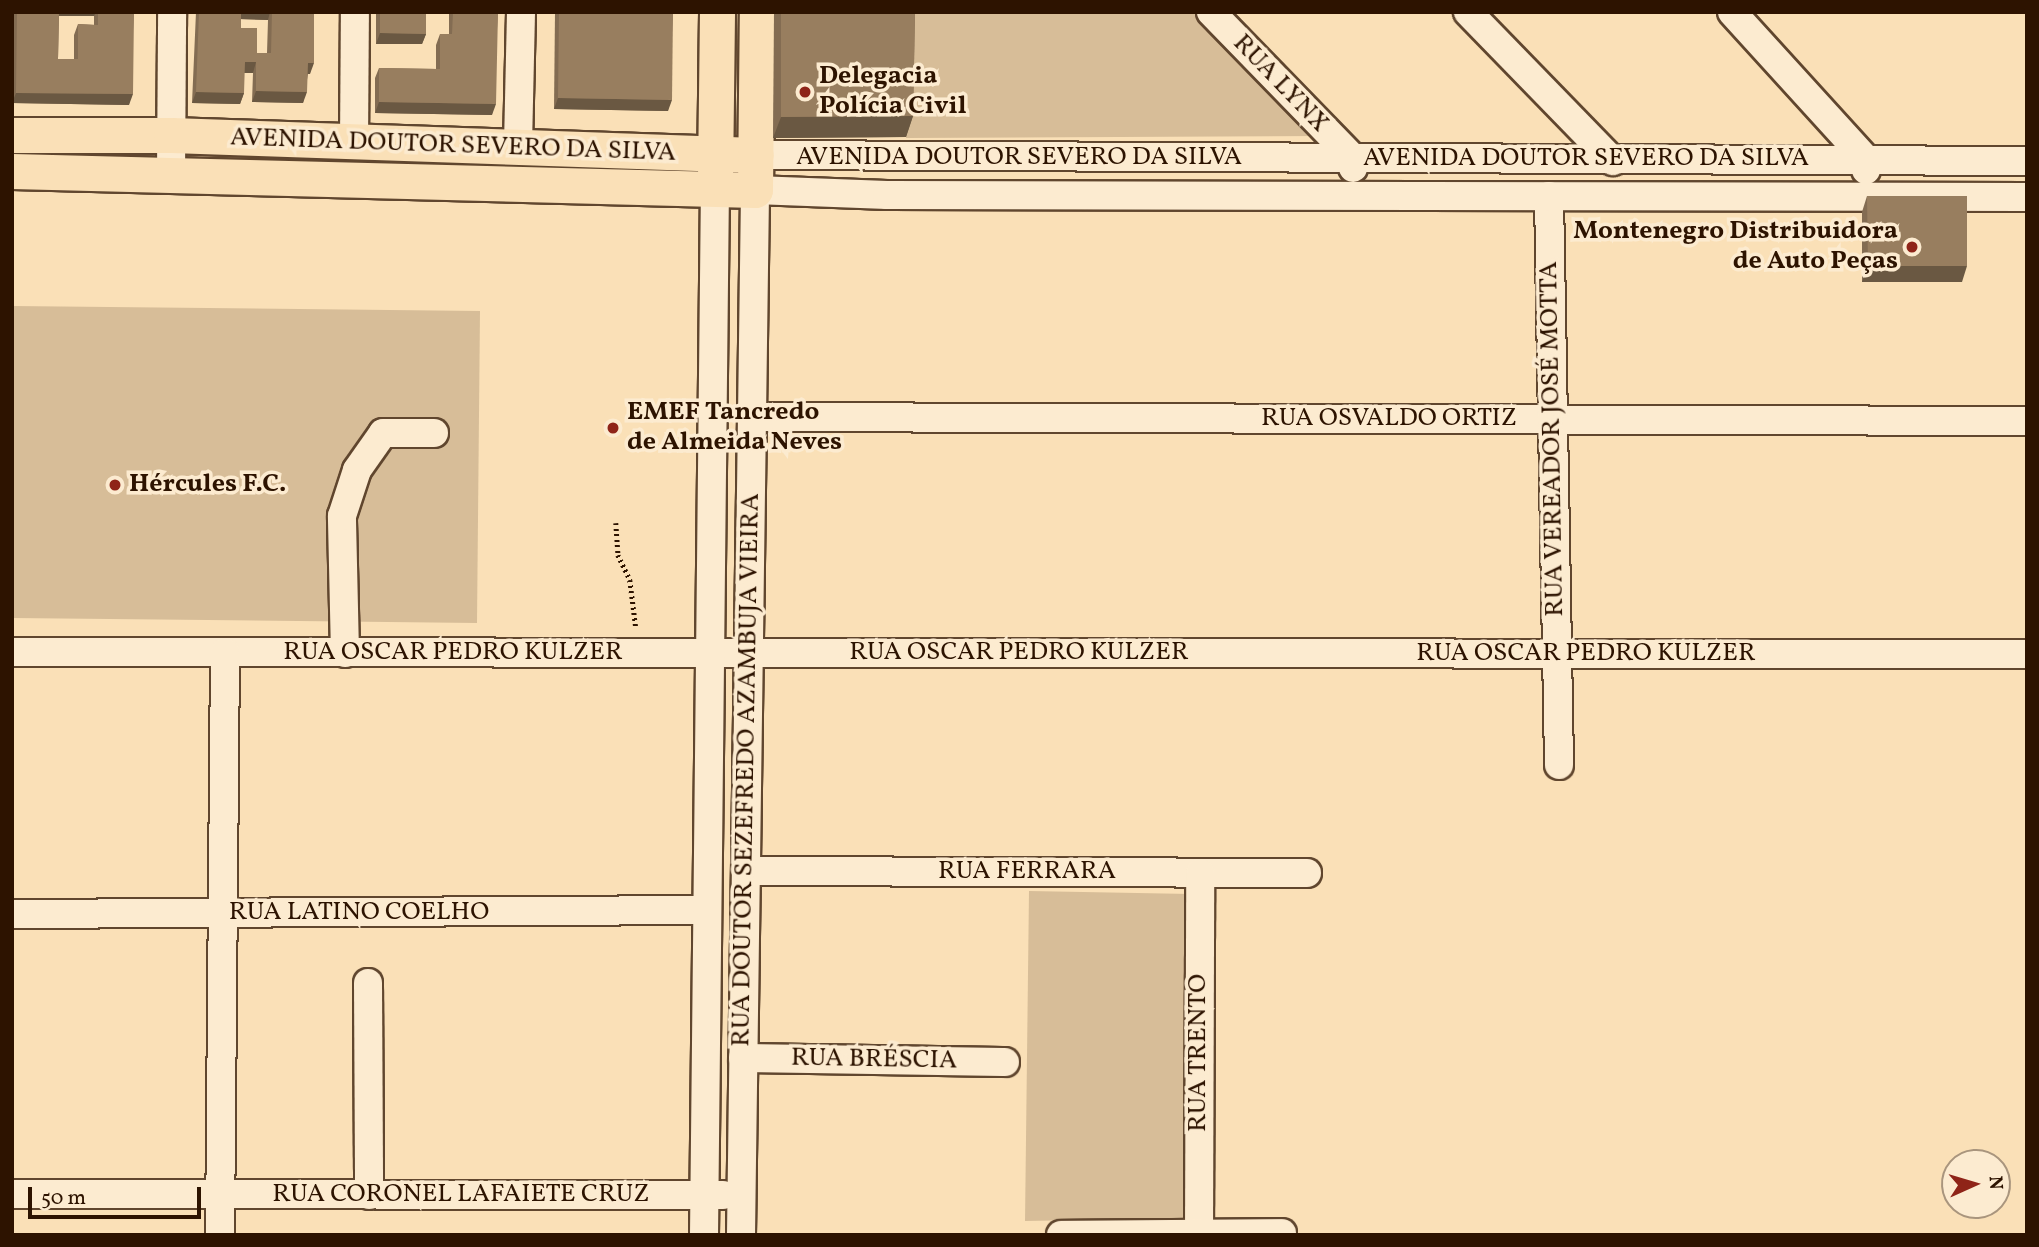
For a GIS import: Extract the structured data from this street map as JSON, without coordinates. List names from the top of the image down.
{
  "streets": {
    "main road": ["AVENIDA DOUTOR SEVERO DA SILVA", "RUA DOUTOR SEZEFREDO AZAMBUJA VIEIRA"],
    "street": [
      "RUA LYNX",
      "RUA OSVALDO ORTIZ",
      "RUA VEREADOR JOSÉ MOTTA",
      "RUA OSCAR PEDRO KULZER",
      "RUA FERRARA",
      "RUA LATINO COELHO",
      "RUA TRENTO",
      "RUA BRÉSCIA",
      "RUA CORONEL LAFAIETE CRUZ"
    ]
  },
  "crossings": [
    ["RUA LYNX", "AVENIDA DOUTOR SEVERO DA SILVA"],
    ["AVENIDA DOUTOR SEVERO DA SILVA", "RUA VEREADOR JOSÉ MOTTA"],
    ["AVENIDA DOUTOR SEVERO DA SILVA", "RUA DOUTOR SEZEFREDO AZAMBUJA VIEIRA"],
    ["RUA OSVALDO ORTIZ", "RUA VEREADOR JOSÉ MOTTA"],
    ["RUA OSVALDO ORTIZ", "RUA DOUTOR SEZEFREDO AZAMBUJA VIEIRA"],
    ["RUA VEREADOR JOSÉ MOTTA", "RUA OSCAR PEDRO KULZER"],
    ["RUA OSCAR PEDRO KULZER", "RUA DOUTOR SEZEFREDO AZAMBUJA VIEIRA"],
    ["RUA DOUTOR SEZEFREDO AZAMBUJA VIEIRA", "RUA FERRARA"],
    ["RUA DOUTOR SEZEFREDO AZAMBUJA VIEIRA", "RUA LATINO COELHO"],
    ["RUA DOUTOR SEZEFREDO AZAMBUJA VIEIRA", "RUA BRÉSCIA"],
    ["RUA DOUTOR SEZEFREDO AZAMBUJA VIEIRA", "RUA CORONEL LAFAIETE CRUZ"],
    ["RUA FERRARA", "RUA TRENTO"]
  ],
  "places": [
    "Delegacia Polícia Civil",
    "Montenegro Distribuidora de Auto Peças",
    "EMEF Tancredo de Almeida Neves",
    "Hércules F.C."
  ],
  "scale_bar": "50 m",
  "north": "right"
}
